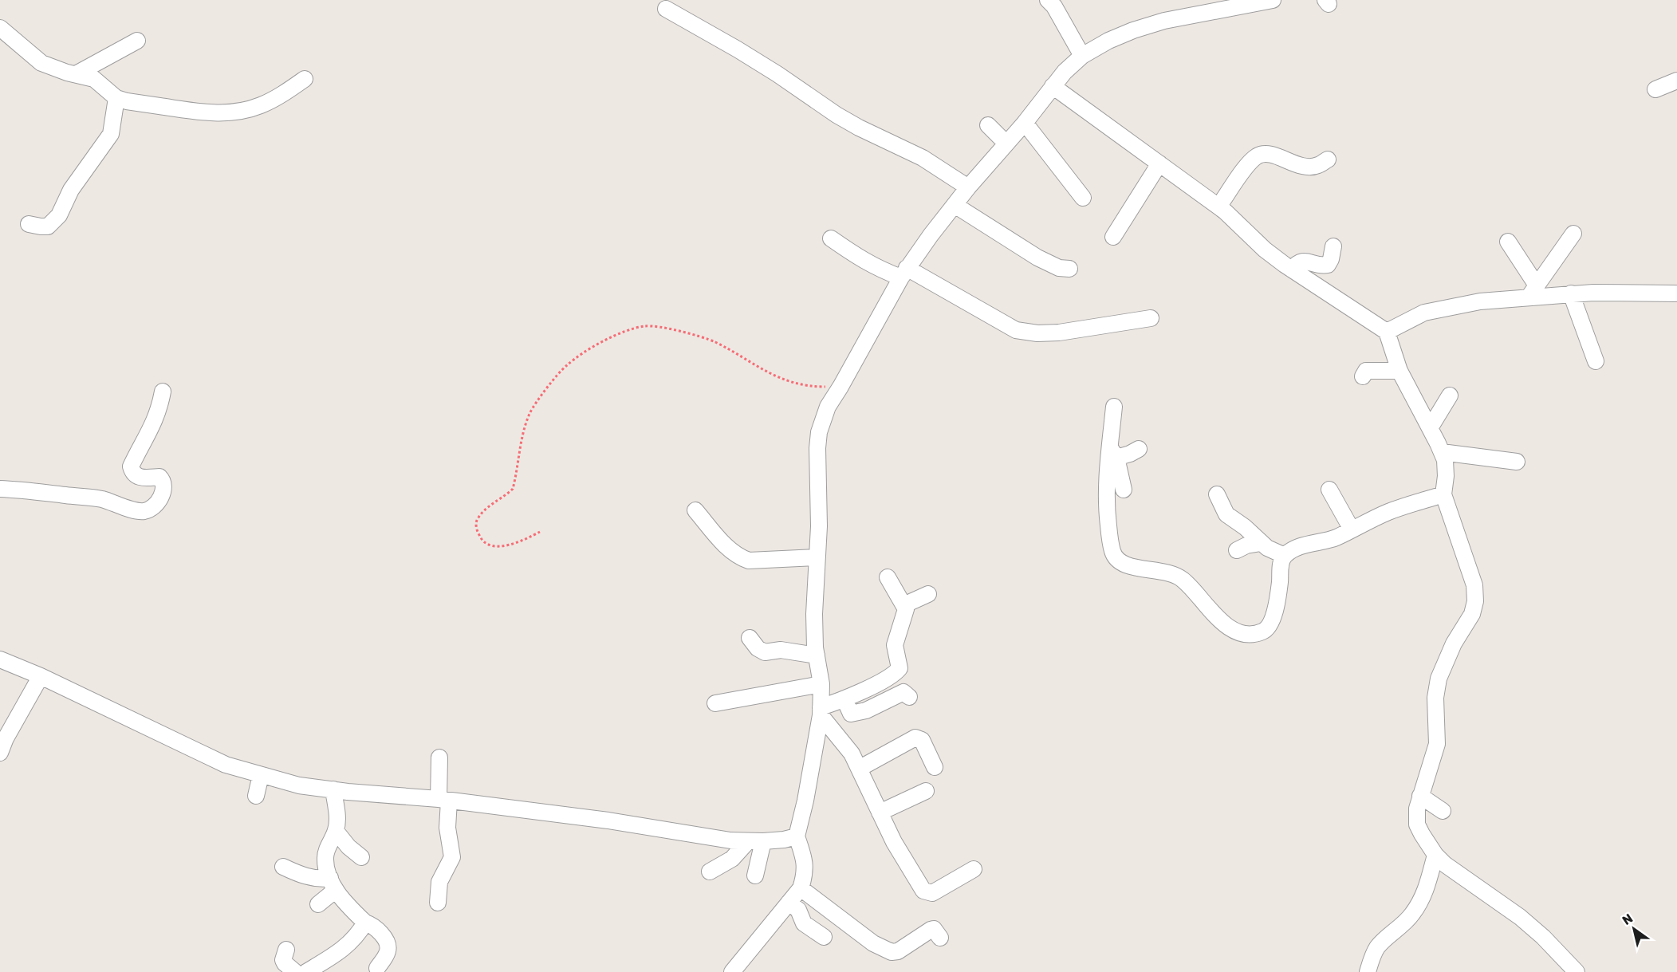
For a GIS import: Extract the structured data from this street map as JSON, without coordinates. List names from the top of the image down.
{
  "north": "top left"
}
